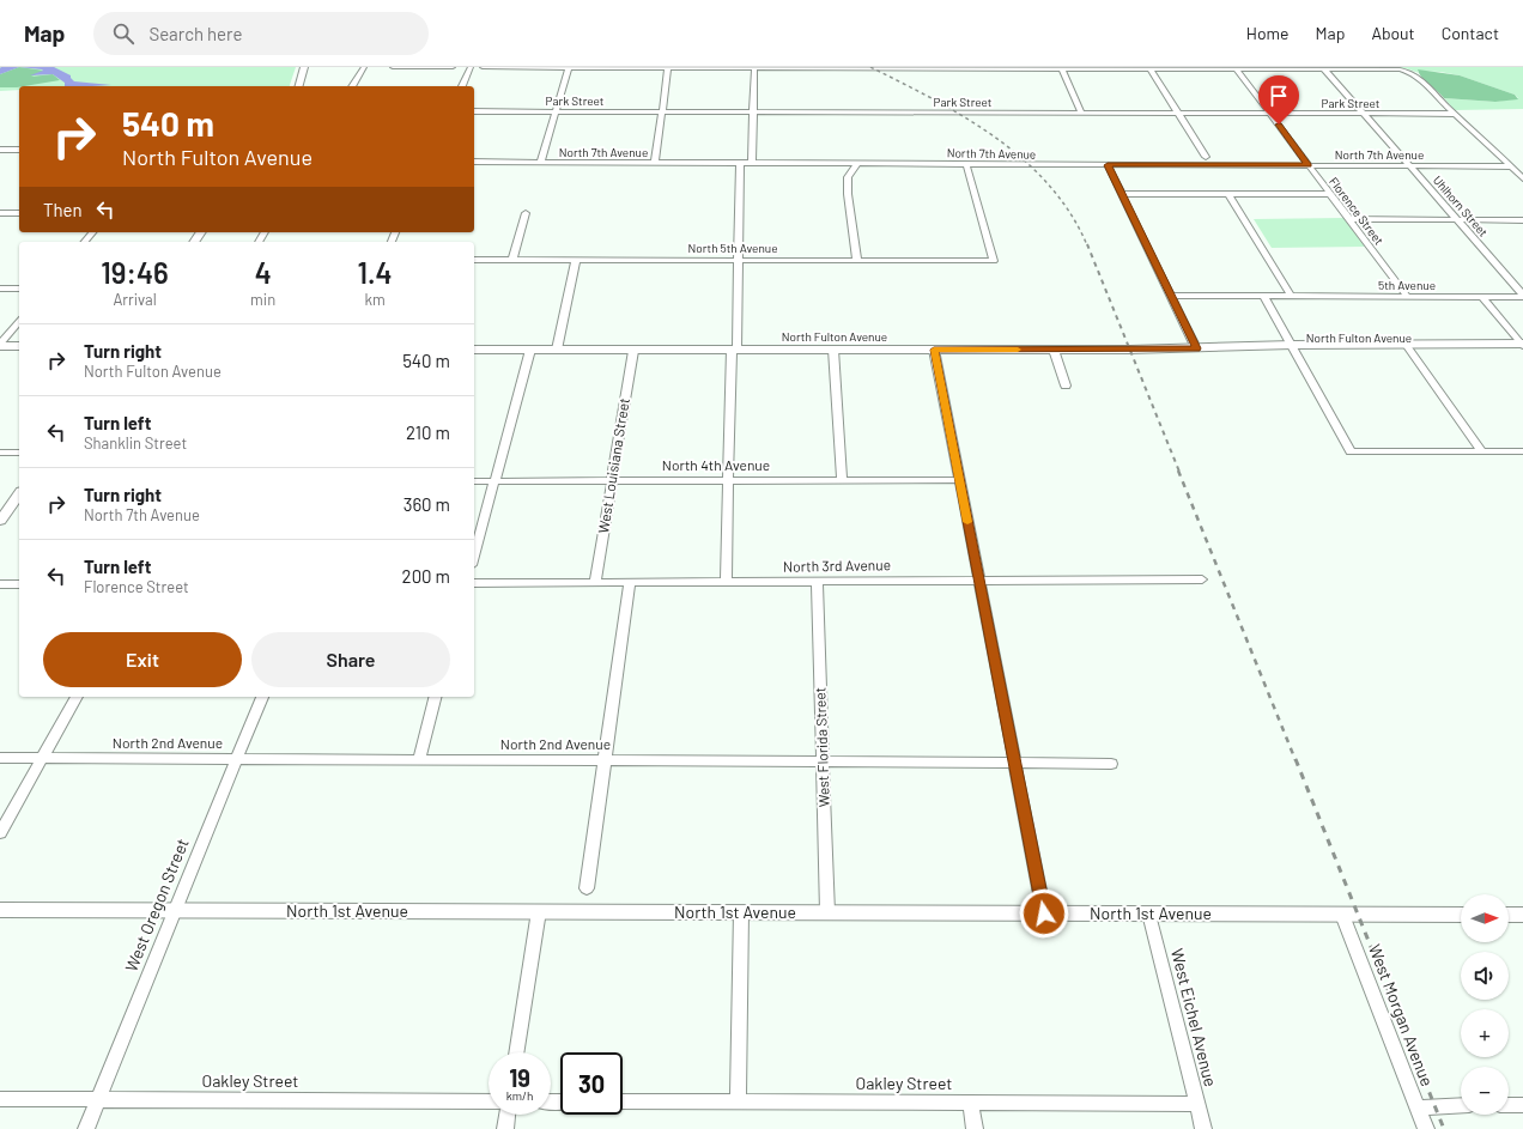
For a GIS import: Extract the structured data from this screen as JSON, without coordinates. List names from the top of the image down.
{
  "streets": {
    "main road": ["North Fulton Avenue", "North 1st Avenue"],
    "street": [
      "Park Street",
      "North 7th Avenue",
      "Uhlhorn Street",
      "Florence Street",
      "North 5th Avenue",
      "5th Avenue",
      "West Louisiana Street",
      "North 4th Avenue",
      "North 3rd Avenue",
      "North 2nd Avenue",
      "West Florida Street",
      "West Oregon Street",
      "West Morgan Avenue",
      "West Eichel Avenue",
      "Oakley Street"
    ]
  },
  "crossings": [
    ["Park Street", "Uhlhorn Street"],
    ["Park Street", "Florence Street"],
    ["North 7th Avenue", "Uhlhorn Street"],
    ["North 7th Avenue", "Florence Street"],
    ["North 7th Avenue", "North 5th Avenue"],
    ["Uhlhorn Street", "5th Avenue"],
    ["Florence Street", "5th Avenue"],
    ["North Fulton Avenue", "West Louisiana Street"],
    ["West Louisiana Street", "North 4th Avenue"],
    ["West Louisiana Street", "North 3rd Avenue"],
    ["North 3rd Avenue", "West Florida Street"],
    ["North 2nd Avenue", "West Florida Street"],
    ["North 2nd Avenue", "West Oregon Street"],
    ["West Florida Street", "North 1st Avenue"],
    ["West Oregon Street", "North 1st Avenue"],
    ["West Oregon Street", "Oakley Street"],
    ["North 1st Avenue", "West Morgan Avenue"],
    ["North 1st Avenue", "West Eichel Avenue"],
    ["West Eichel Avenue", "Oakley Street"]
  ],
  "north": "right",
  "page": {
    "header": "Map",
    "search": "Search here",
    "nav": [
      "Home",
      "Map",
      "About",
      "Contact"
    ],
    "turn": ["540 m", "North Fulton Avenue"],
    "then": "Then",
    "eta": [
      "19:46",
      "Arrival",
      "4",
      "min",
      "1.4",
      "km"
    ],
    "list": [
      {
        "name": "Turn right",
        "note": "North Fulton Avenue",
        "value": "540 m"
      },
      {
        "name": "Turn left",
        "note": "Shanklin Street",
        "value": "210 m"
      },
      {
        "name": "Turn right",
        "note": "North 7th Avenue",
        "value": "360 m"
      },
      {
        "name": "Turn left",
        "note": "Florence Street",
        "value": "200 m"
      }
    ],
    "buttons": ["Exit", "Share"],
    "map_buttons": ["+", "−"],
    "speed": "19 km/h",
    "limit": "30"
  }
}
